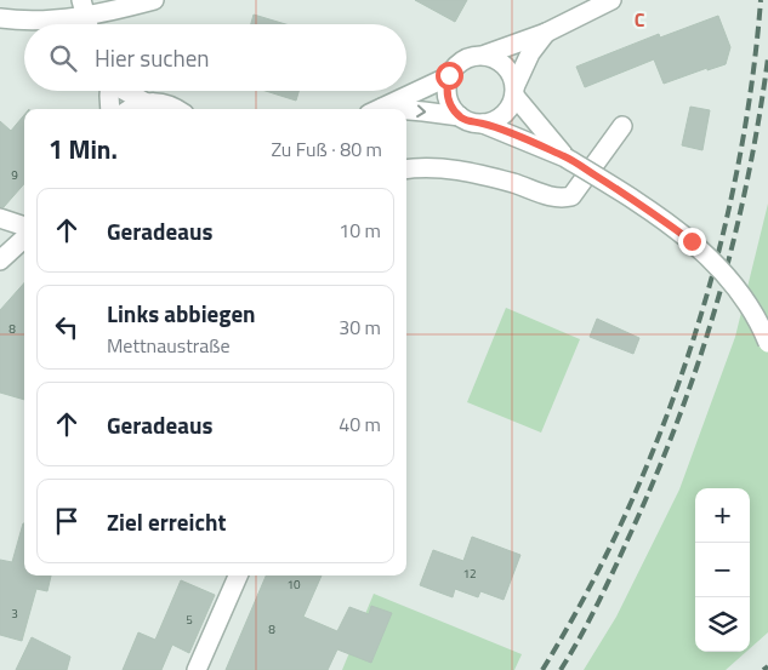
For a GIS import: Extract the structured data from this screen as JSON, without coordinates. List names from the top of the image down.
{
  "house_numbers": [
    "9",
    "8",
    "12",
    "10",
    "3",
    "5",
    "8"
  ],
  "page": {
    "search": "Hier suchen",
    "heading": ["1 Min.", "Zu Fuß · 80 m"],
    "list": [
      ["Geradeaus", "10 m"],
      ["Links abbiegen", "Mettnaustraße", "30 m"],
      ["Geradeaus", "40 m"],
      "Ziel erreicht"
    ],
    "map_buttons": ["+", "−"]
  },
  "grid": {
    "columns": ["C"]
  }
}
